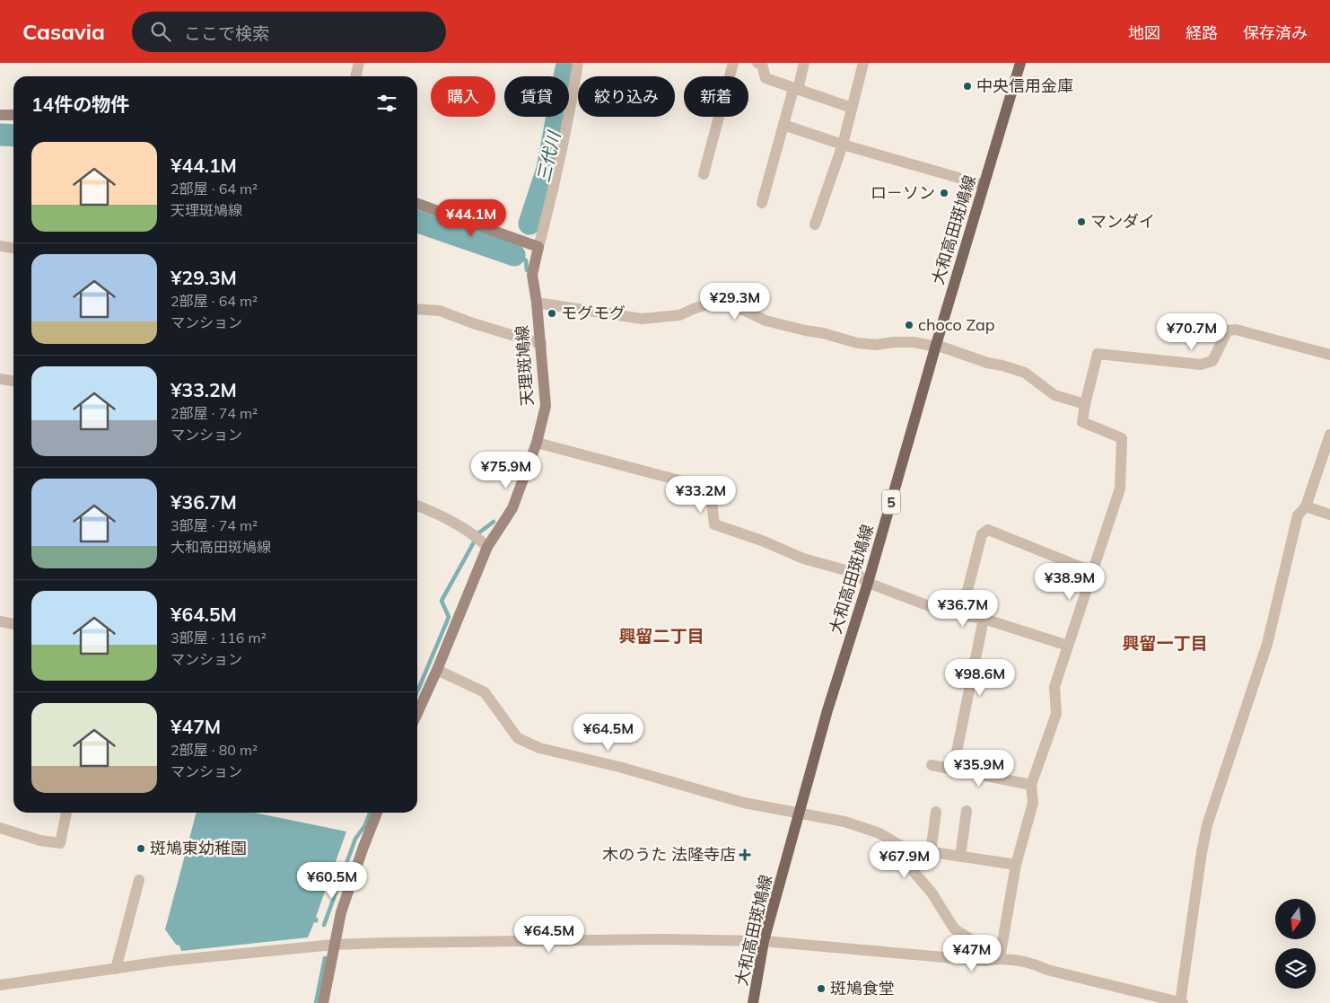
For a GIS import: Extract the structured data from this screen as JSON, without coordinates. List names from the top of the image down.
{
  "streets": {
    "main road": ["大和高田斑鳩線", "天理斑鳩線", "5"]
  },
  "districts": ["興留二丁目", "興留一丁目"],
  "water": ["三代川"],
  "places": {
    "other": [
      "中央信用金庫",
      "ロ－ソン",
      "マンダイ",
      "モグモグ",
      "choco Zap",
      "斑鳩東幼稚園",
      "斑鳩食堂"
    ],
    "health": ["木のうた 法隆寺店"]
  },
  "north": "bottom",
  "page": {
    "header": "Casavia",
    "search": "ここで検索",
    "nav": ["地図", "経路", "保存済み"],
    "chip": [
      "購入",
      "賃貸",
      "絞り込み",
      "新着"
    ],
    "heading": "14件の物件",
    "list": [
      {
        "name": "¥44.1M",
        "note": "2部屋 · 64 m² · 天理斑鳩線"
      },
      {
        "name": "¥29.3M",
        "note": "2部屋 · 64 m² · マンション"
      },
      {
        "name": "¥33.2M",
        "note": "2部屋 · 74 m² · マンション"
      },
      {
        "name": "¥36.7M",
        "note": "3部屋 · 74 m² · 大和高田斑鳩線"
      },
      {
        "name": "¥64.5M",
        "note": "3部屋 · 116 m² · マンション"
      },
      {
        "name": "¥47M",
        "note": "2部屋 · 80 m² · マンション"
      }
    ],
    "price": [
      "¥44.1M",
      "¥29.3M",
      "¥70.7M",
      "¥75.9M",
      "¥33.2M",
      "¥38.9M",
      "¥36.7M",
      "¥98.6M",
      "¥64.5M",
      "¥35.9M",
      "¥67.9M",
      "¥60.5M",
      "¥64.5M",
      "¥47M"
    ]
  }
}
